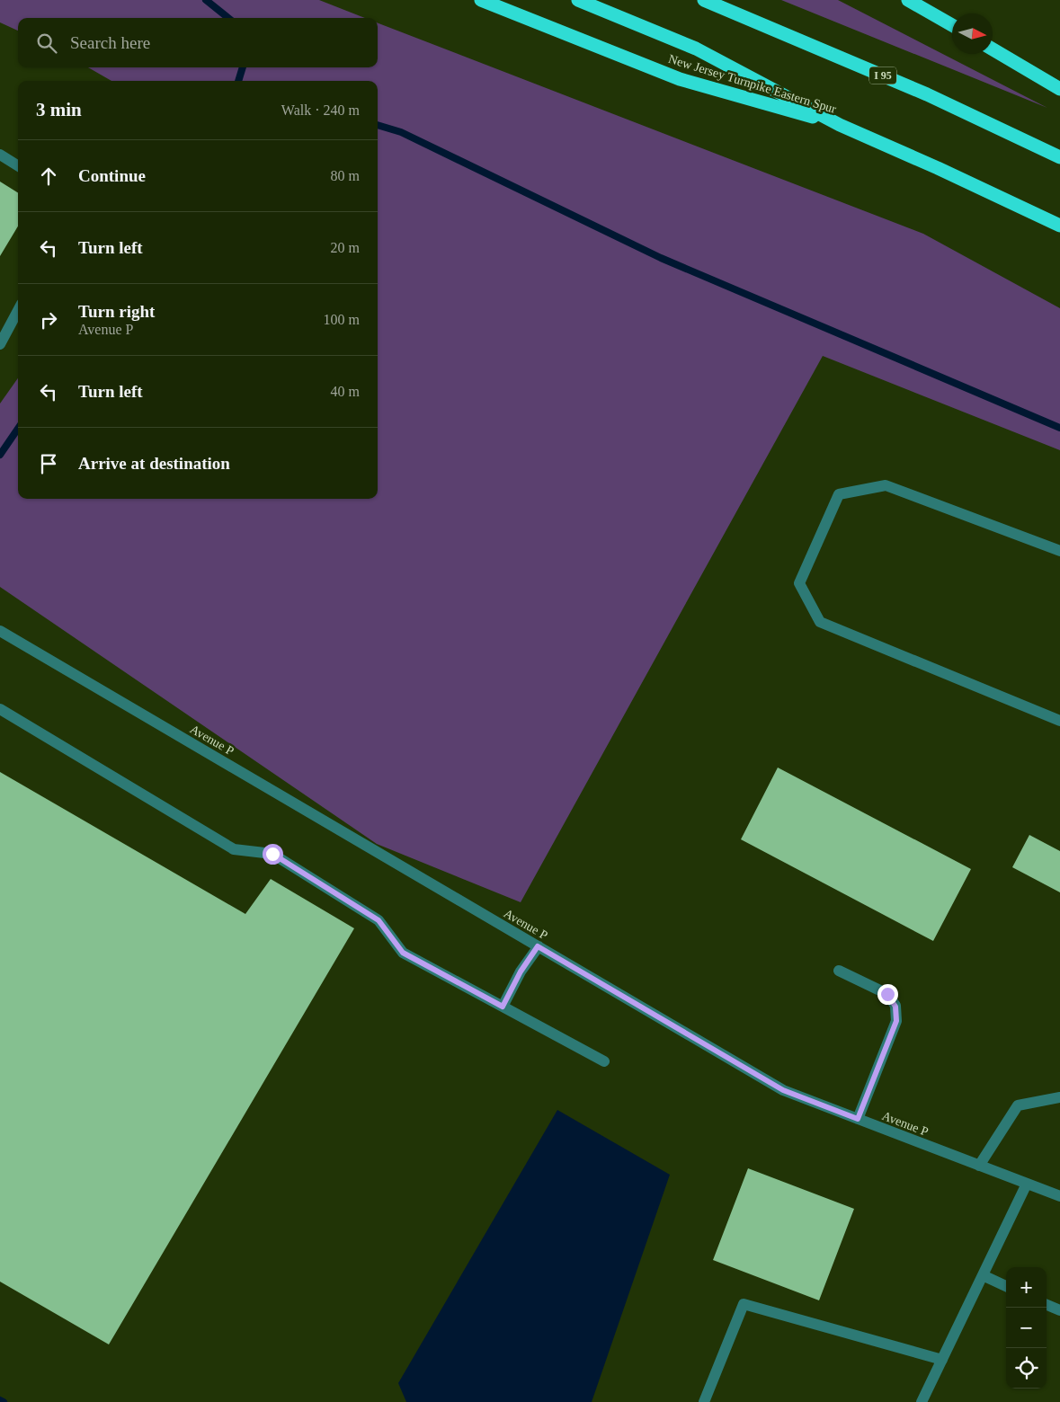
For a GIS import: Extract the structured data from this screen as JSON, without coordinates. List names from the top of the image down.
{
  "streets": {
    "highway": ["I 95", "New Jersey Turnpike Eastern Spur"],
    "street": ["Avenue P"]
  },
  "north": "right",
  "page": {
    "search": "Search here",
    "heading": ["3 min", "Walk · 240 m"],
    "list": [
      ["Continue", "80 m"],
      ["Turn left", "20 m"],
      ["Turn right", "Avenue P", "100 m"],
      ["Turn left", "40 m"],
      "Arrive at destination"
    ],
    "map_buttons": ["+", "−"]
  }
}
